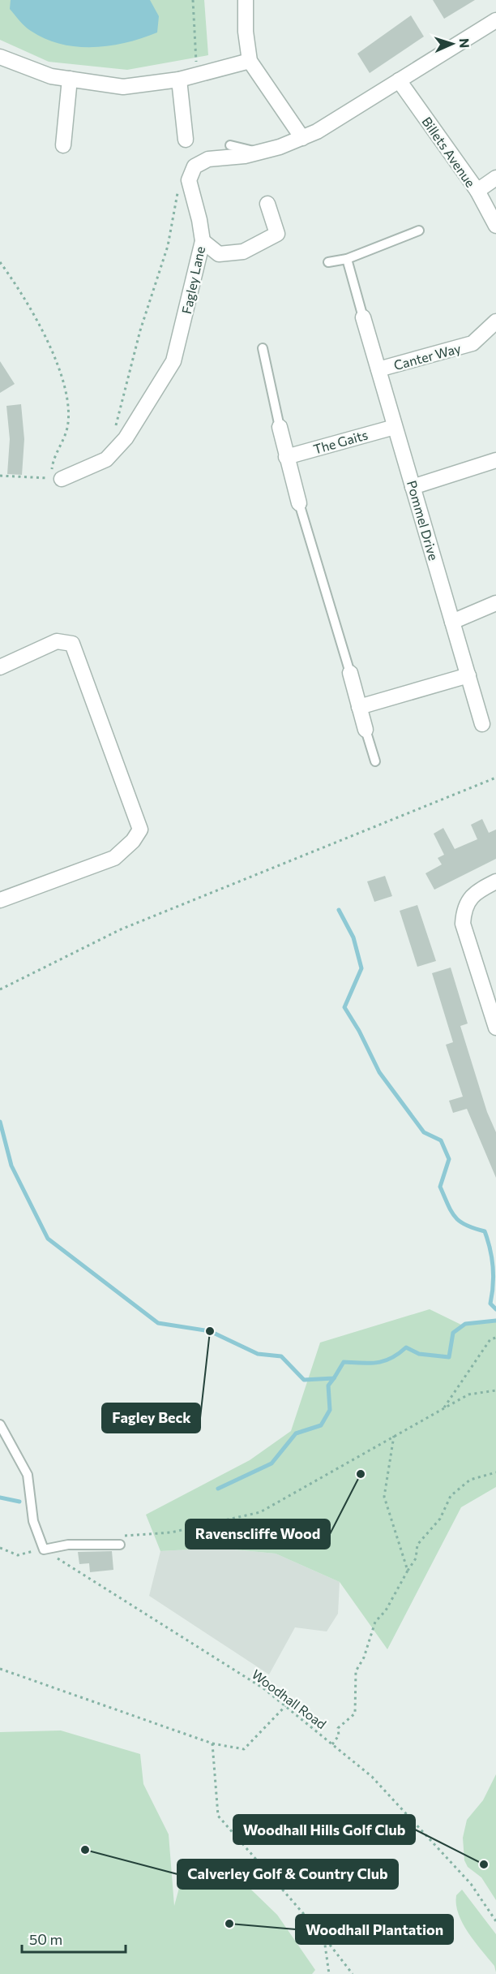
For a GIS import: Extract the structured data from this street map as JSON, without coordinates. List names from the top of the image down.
{
  "streets": {
    "street": [
      "Billets Avenue",
      "Fagley Lane",
      "Canter Way",
      "The Gaits",
      "Pommel Drive"
    ],
    "path": ["Woodhall Road"]
  },
  "crossings": [
    ["Canter Way", "Pommel Drive"],
    ["The Gaits", "Pommel Drive"]
  ],
  "places": [
    "Fagley Beck",
    "Ravenscliffe Wood",
    "Calverley Golf & Country Club",
    "Woodhall Hills Golf Club",
    "Woodhall Plantation"
  ],
  "scale_bar": "50 m",
  "north": "right"
}
